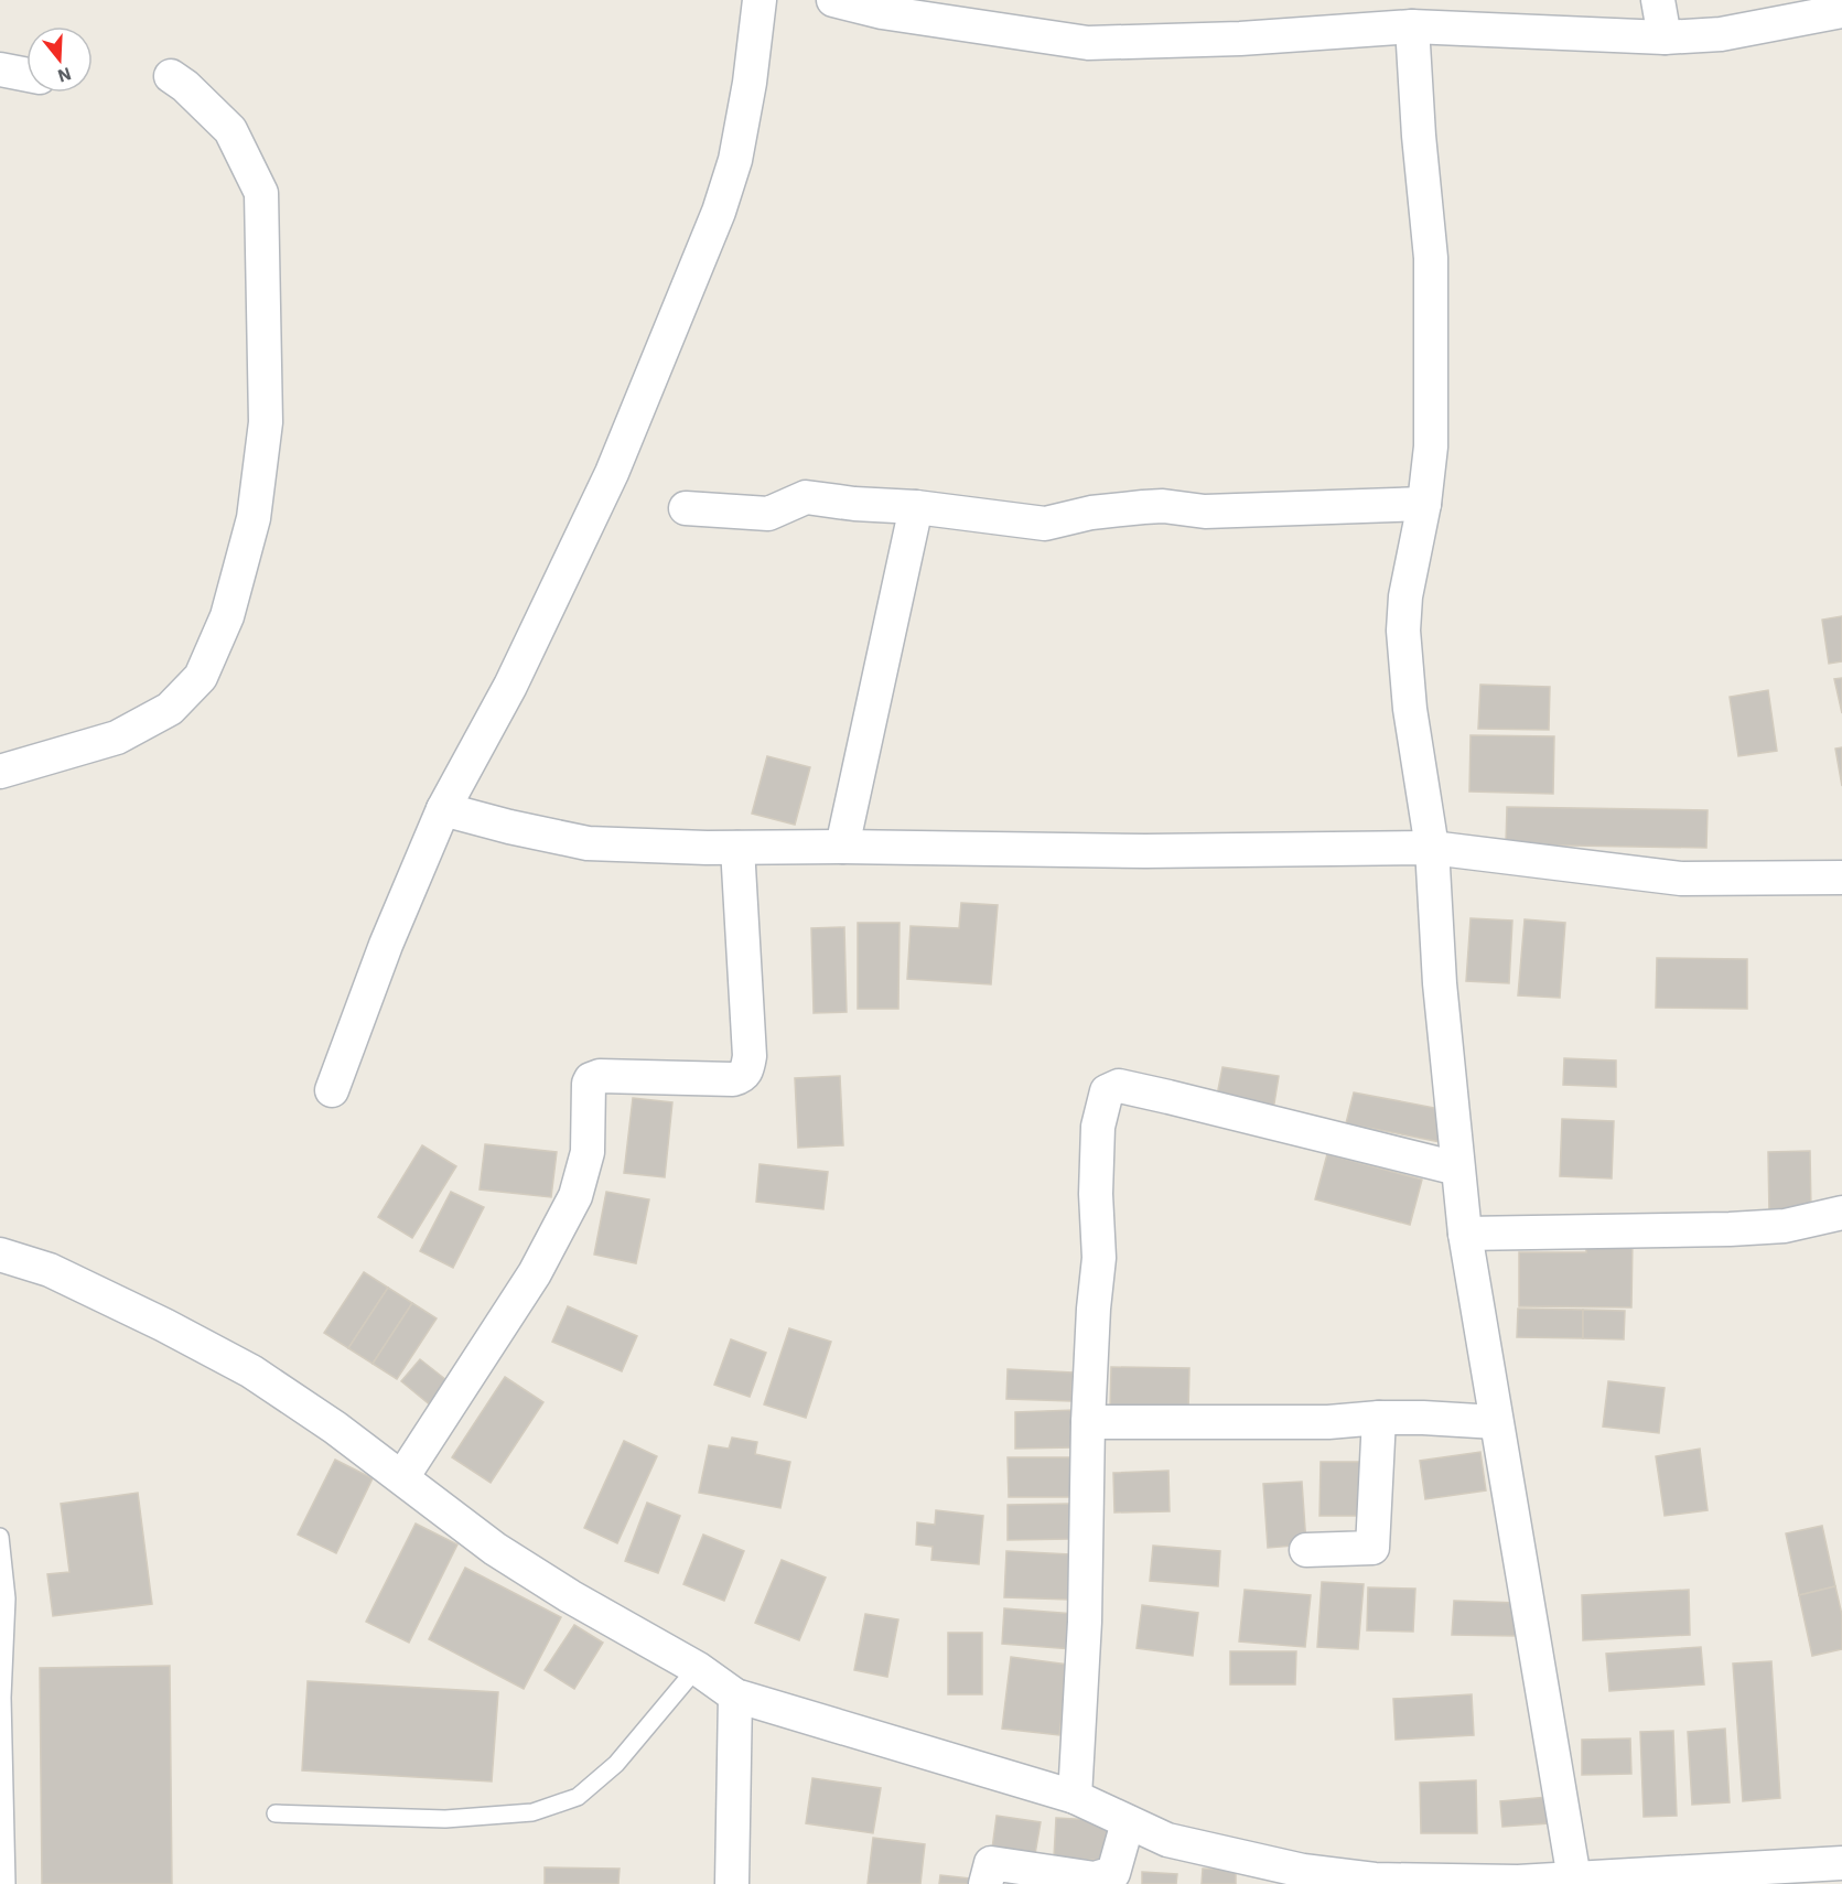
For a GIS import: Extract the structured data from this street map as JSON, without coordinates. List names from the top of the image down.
{
  "north": "bottom"
}
